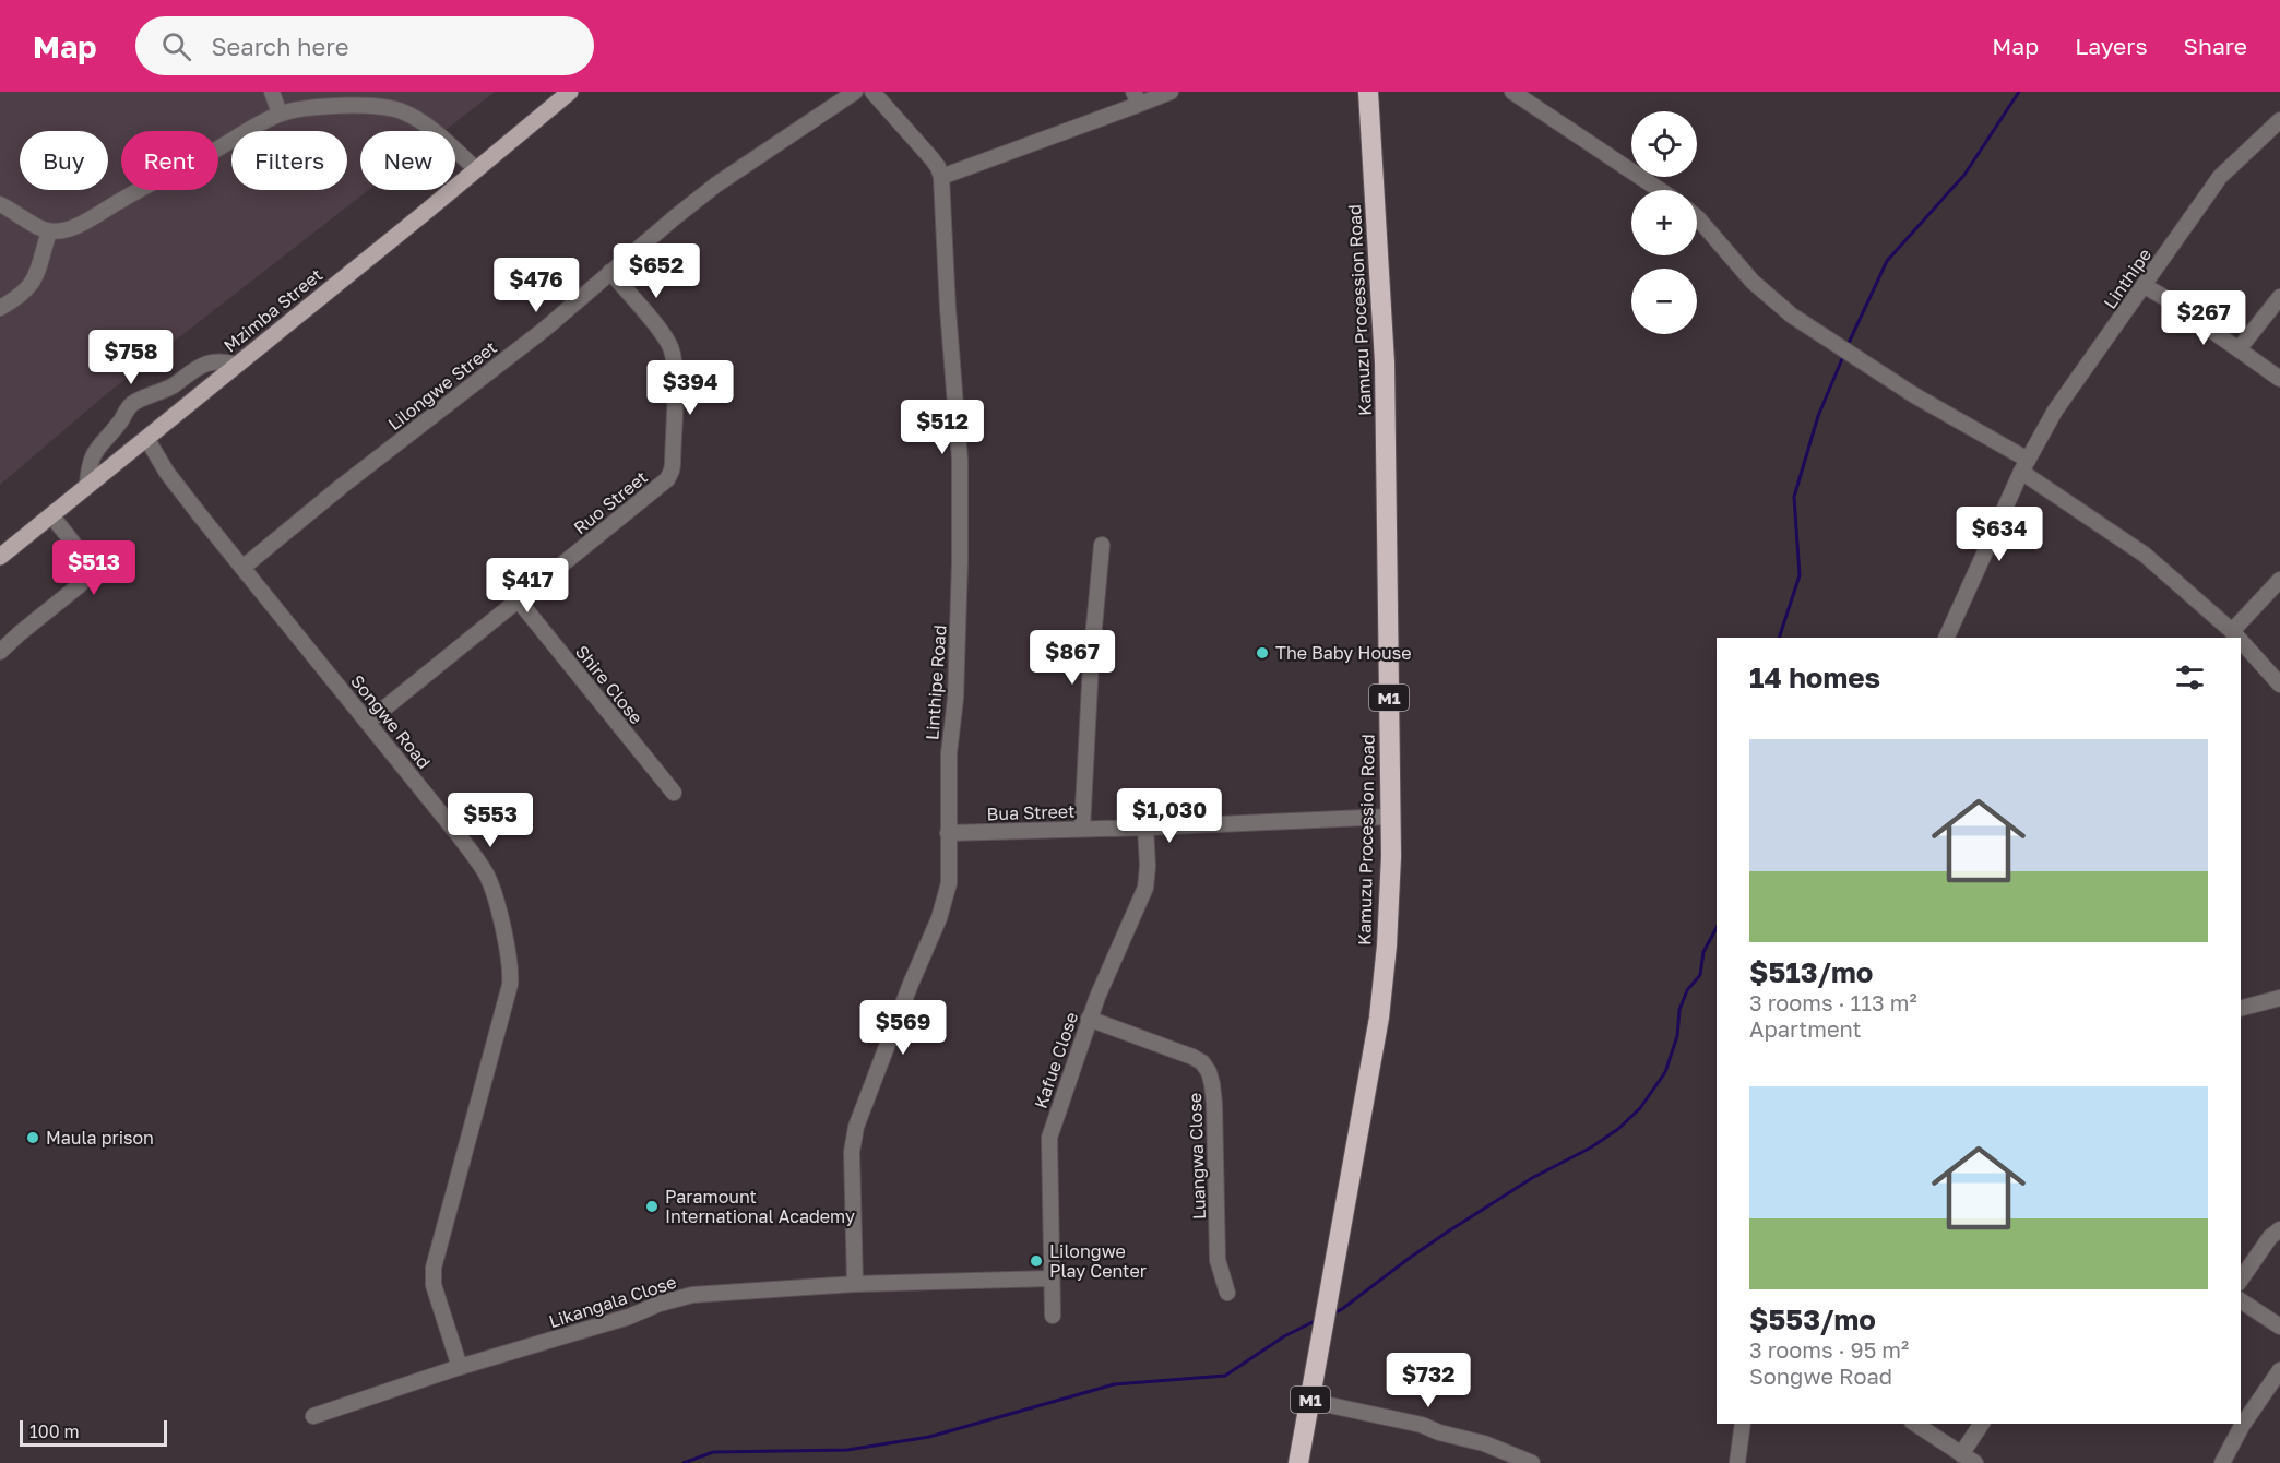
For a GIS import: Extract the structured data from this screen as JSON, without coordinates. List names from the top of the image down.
{
  "streets": {
    "highway": ["Kamuzu Procession Road", "M1"],
    "main road": ["Mzimba Street"],
    "street": [
      "Linthipe",
      "Lilongwe Street",
      "Ruo Street",
      "Linthipe Road",
      "Shire Close",
      "Songwe Road",
      "Bua Street",
      "Kafue Close",
      "Luangwa Close",
      "Likangala Close"
    ]
  },
  "crossings": [
    ["Mzimba Street", "Songwe Road"],
    ["Kamuzu Procession Road", "Bua Street"],
    ["Lilongwe Street", "Ruo Street"],
    ["Lilongwe Street", "Songwe Road"],
    ["Ruo Street", "Shire Close"],
    ["Ruo Street", "Songwe Road"],
    ["Linthipe Road", "Bua Street"],
    ["Linthipe Road", "Likangala Close"],
    ["Songwe Road", "Likangala Close"],
    ["Bua Street", "Kafue Close"],
    ["Kafue Close", "Luangwa Close"],
    ["Kafue Close", "Likangala Close"]
  ],
  "places": [
    "The Baby House",
    "Maula prison",
    "Paramount International Academy",
    "Lilongwe Play Center"
  ],
  "scale_bar": "100 m",
  "page": {
    "header": "Map",
    "search": "Search here",
    "nav": ["Map", "Layers", "Share"],
    "map_buttons": ["+", "−"],
    "chip": [
      "Buy",
      "Rent",
      "Filters",
      "New"
    ],
    "price": [
      "$652",
      "$476",
      "$267",
      "$758",
      "$394",
      "$512",
      "$634",
      "$513",
      "$417",
      "$867",
      "$1,030",
      "$553",
      "$569",
      "$732"
    ],
    "heading": "14 homes",
    "list": [
      {
        "name": "$513/mo",
        "note": "3 rooms · 113 m² · Apartment"
      },
      {
        "name": "$553/mo",
        "note": "3 rooms · 95 m² · Songwe Road"
      }
    ],
    "scale": "100 m"
  }
}
